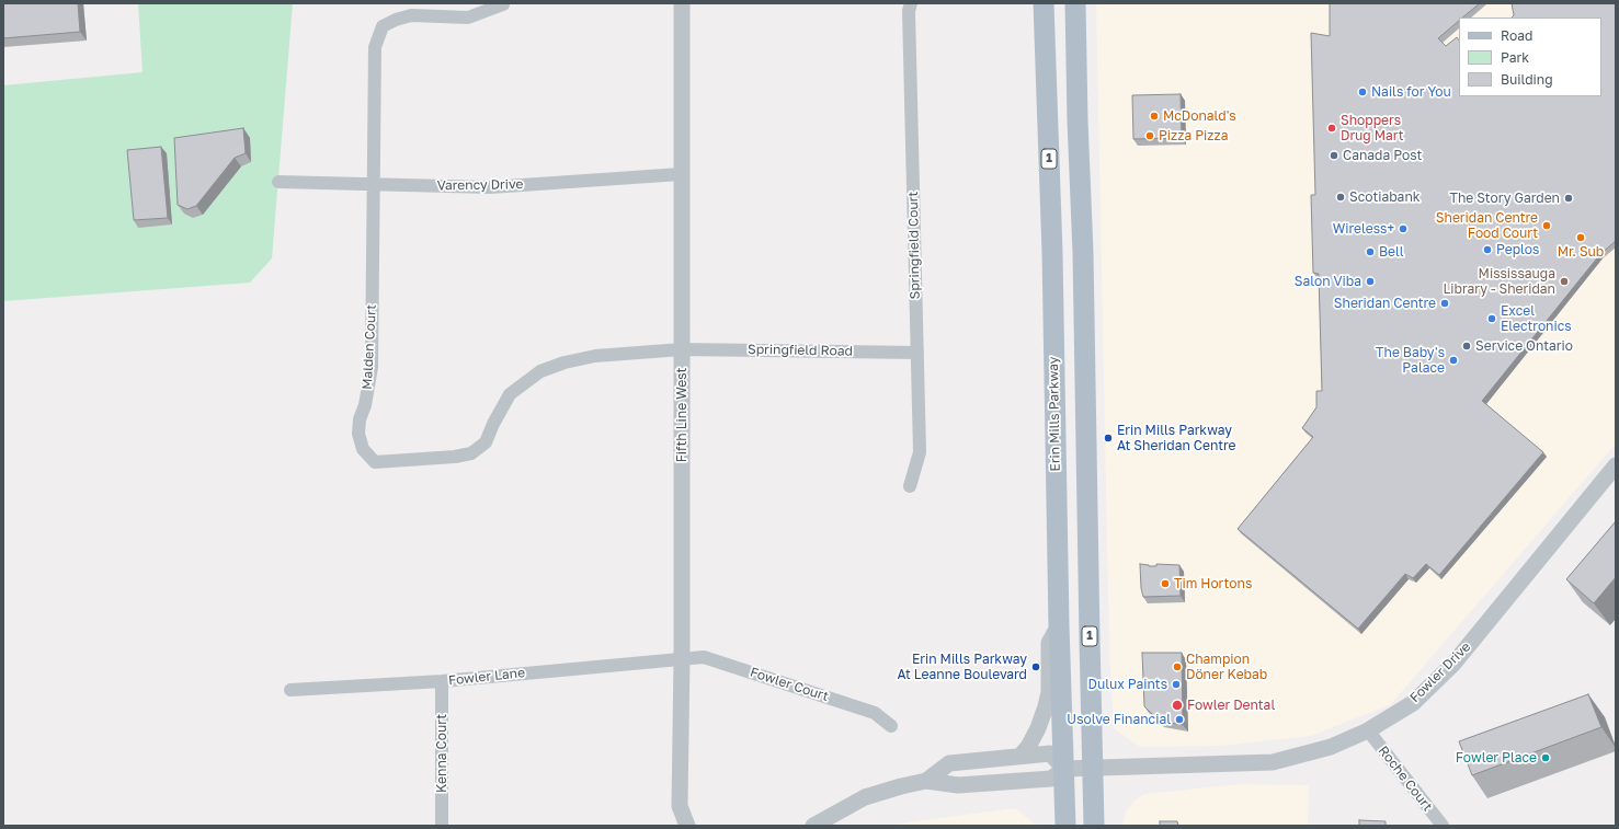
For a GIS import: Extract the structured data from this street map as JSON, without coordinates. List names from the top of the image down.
{
  "streets": {
    "main road": ["1", "Erin Mills Parkway"],
    "street": [
      "Varency Drive",
      "Springfield Court",
      "Malden Court",
      "Springfield Road",
      "Fifth Line West",
      "Fowler Drive",
      "Fowler Lane",
      "Fowler Court",
      "Kenna Court",
      "Roche Court"
    ]
  },
  "crossings": [
    ["1", "Fowler Drive"],
    ["Varency Drive", "Malden Court"],
    ["Varency Drive", "Fifth Line West"],
    ["Springfield Court", "Springfield Road"],
    ["Malden Court", "Springfield Road"],
    ["Malden Court", "Fifth Line West"],
    ["Springfield Road", "Fifth Line West"],
    ["Erin Mills Parkway", "Fowler Drive"],
    ["Fifth Line West", "Fowler Lane"],
    ["Fifth Line West", "Fowler Court"],
    ["Fowler Drive", "Roche Court"],
    ["Fowler Lane", "Fowler Court"],
    ["Fowler Lane", "Kenna Court"]
  ],
  "places": [
    "Nails for You",
    "McDonald's",
    "Shoppers Drug Mart",
    "Pizza Pizza",
    "Canada Post",
    "Scotiabank",
    "The Story Garden",
    "Sheridan Centre Food Court",
    "Wireless+",
    "Mr. Sub",
    "Peplos",
    "Bell",
    "Salon Viba",
    "Mississauga Library - Sheridan",
    "Sheridan Centre",
    "Excel Electronics",
    "Service Ontario",
    "The Baby's Palace",
    "Erin Mills Parkway At Sheridan Centre",
    "Tim Hortons",
    "Erin Mills Parkway At Leanne Boulevard",
    "Champion Döner Kebab",
    "Dulux Paints",
    "Fowler Dental",
    "Usolve Financial",
    "Fowler Place"
  ],
  "legend": ["Road", "Park", "Building"]
}
